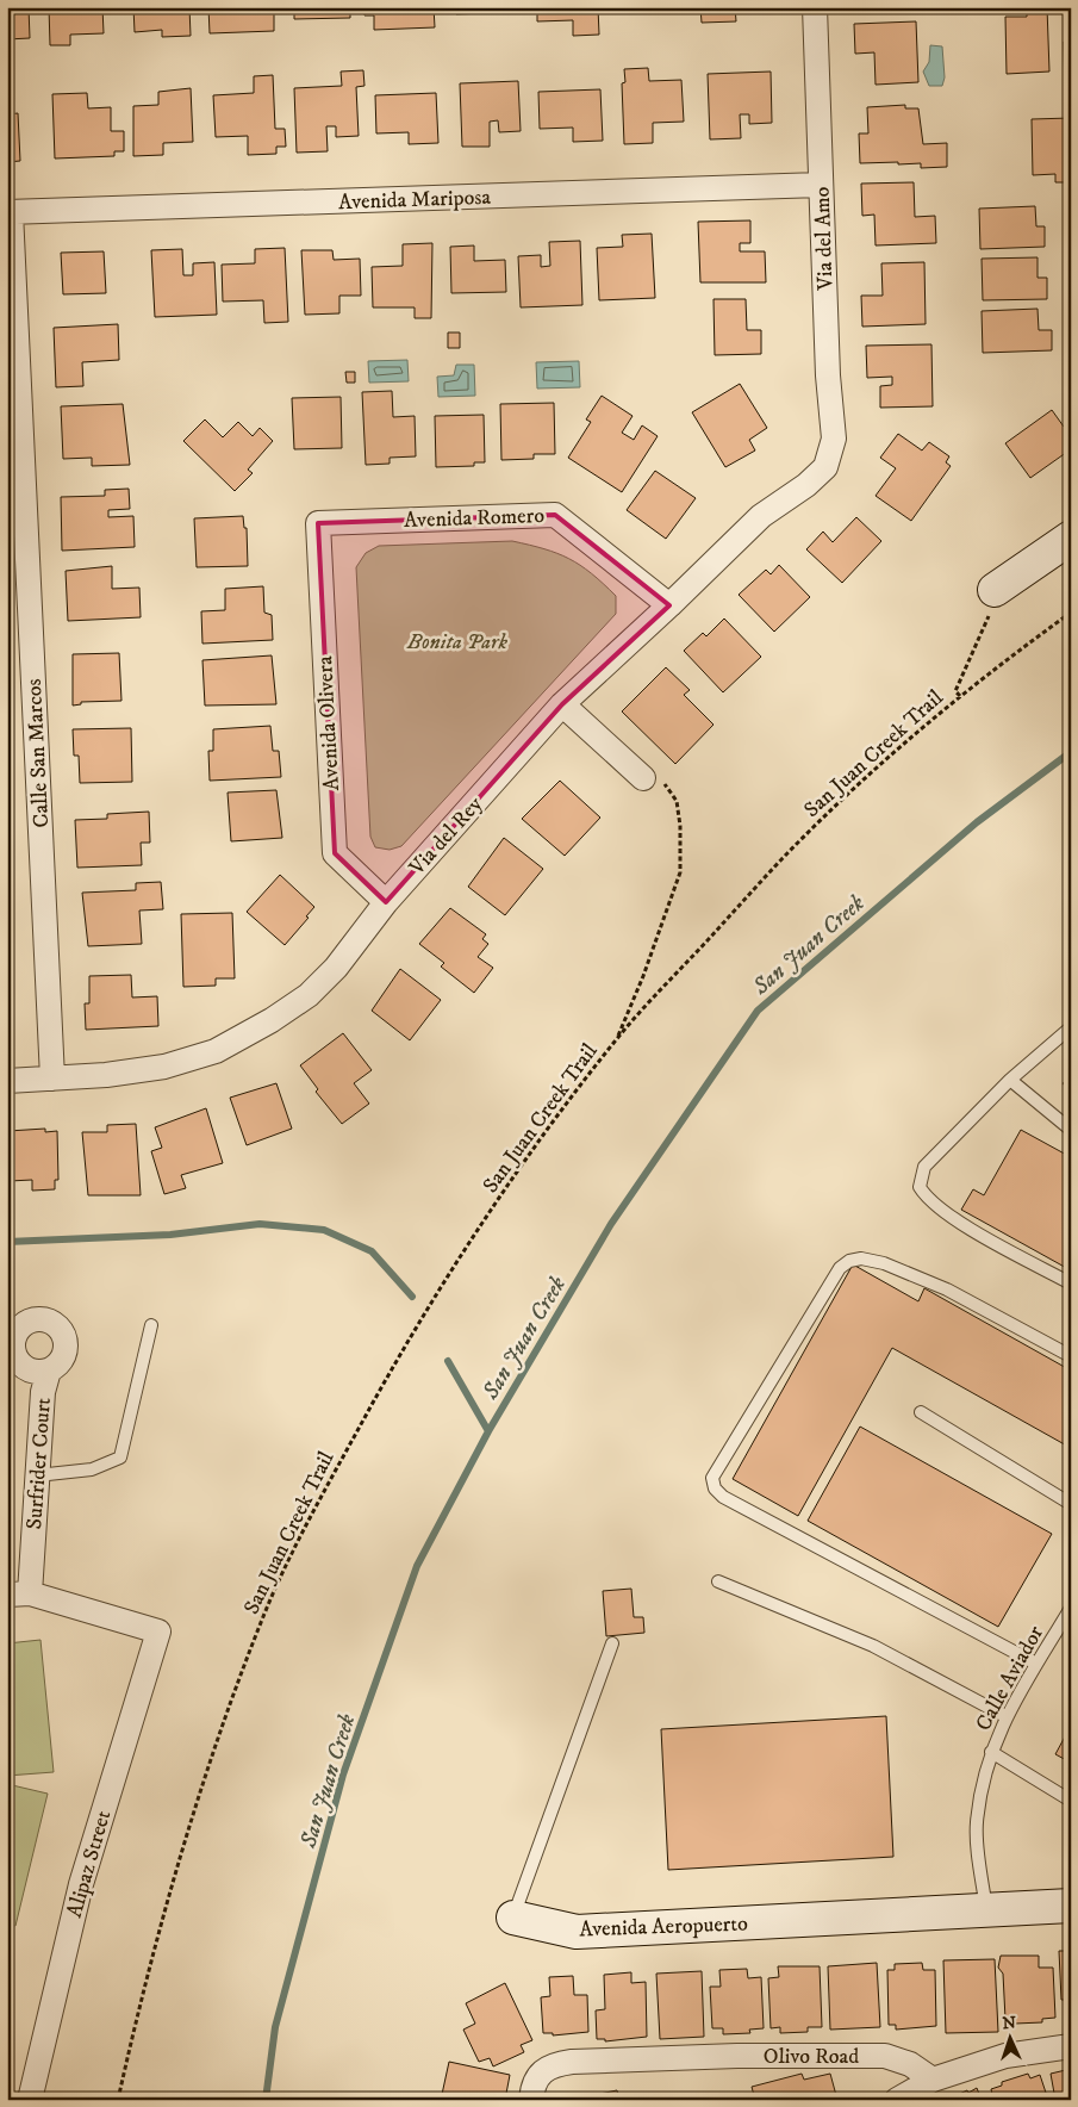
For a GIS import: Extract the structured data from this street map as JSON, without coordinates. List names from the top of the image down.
{
  "streets": {
    "street": [
      "Avenida Mariposa",
      "Via del Amo",
      "Avenida Romero",
      "Avenida Olivera",
      "Calle San Marcos",
      "Via del Rey",
      "Surfrider Court",
      "Alipaz Street",
      "Avenida Aeropuerto",
      "Olivo Road"
    ],
    "lane": ["Calle Aviador"],
    "path": ["San Juan Creek Trail"]
  },
  "crossings": [
    ["Avenida Mariposa", "Via del Amo"],
    ["Avenida Mariposa", "Calle San Marcos"],
    ["Via del Amo", "Via del Rey"],
    ["Avenida Romero", "Avenida Olivera"],
    ["Avenida Romero", "Via del Rey"],
    ["Avenida Olivera", "Via del Rey"],
    ["Calle San Marcos", "Via del Rey"],
    ["Surfrider Court", "Alipaz Street"],
    ["Calle Aviador", "Avenida Aeropuerto"]
  ],
  "water": ["San Juan Creek"],
  "parks": ["Bonita Park"],
  "north": "top"
}
